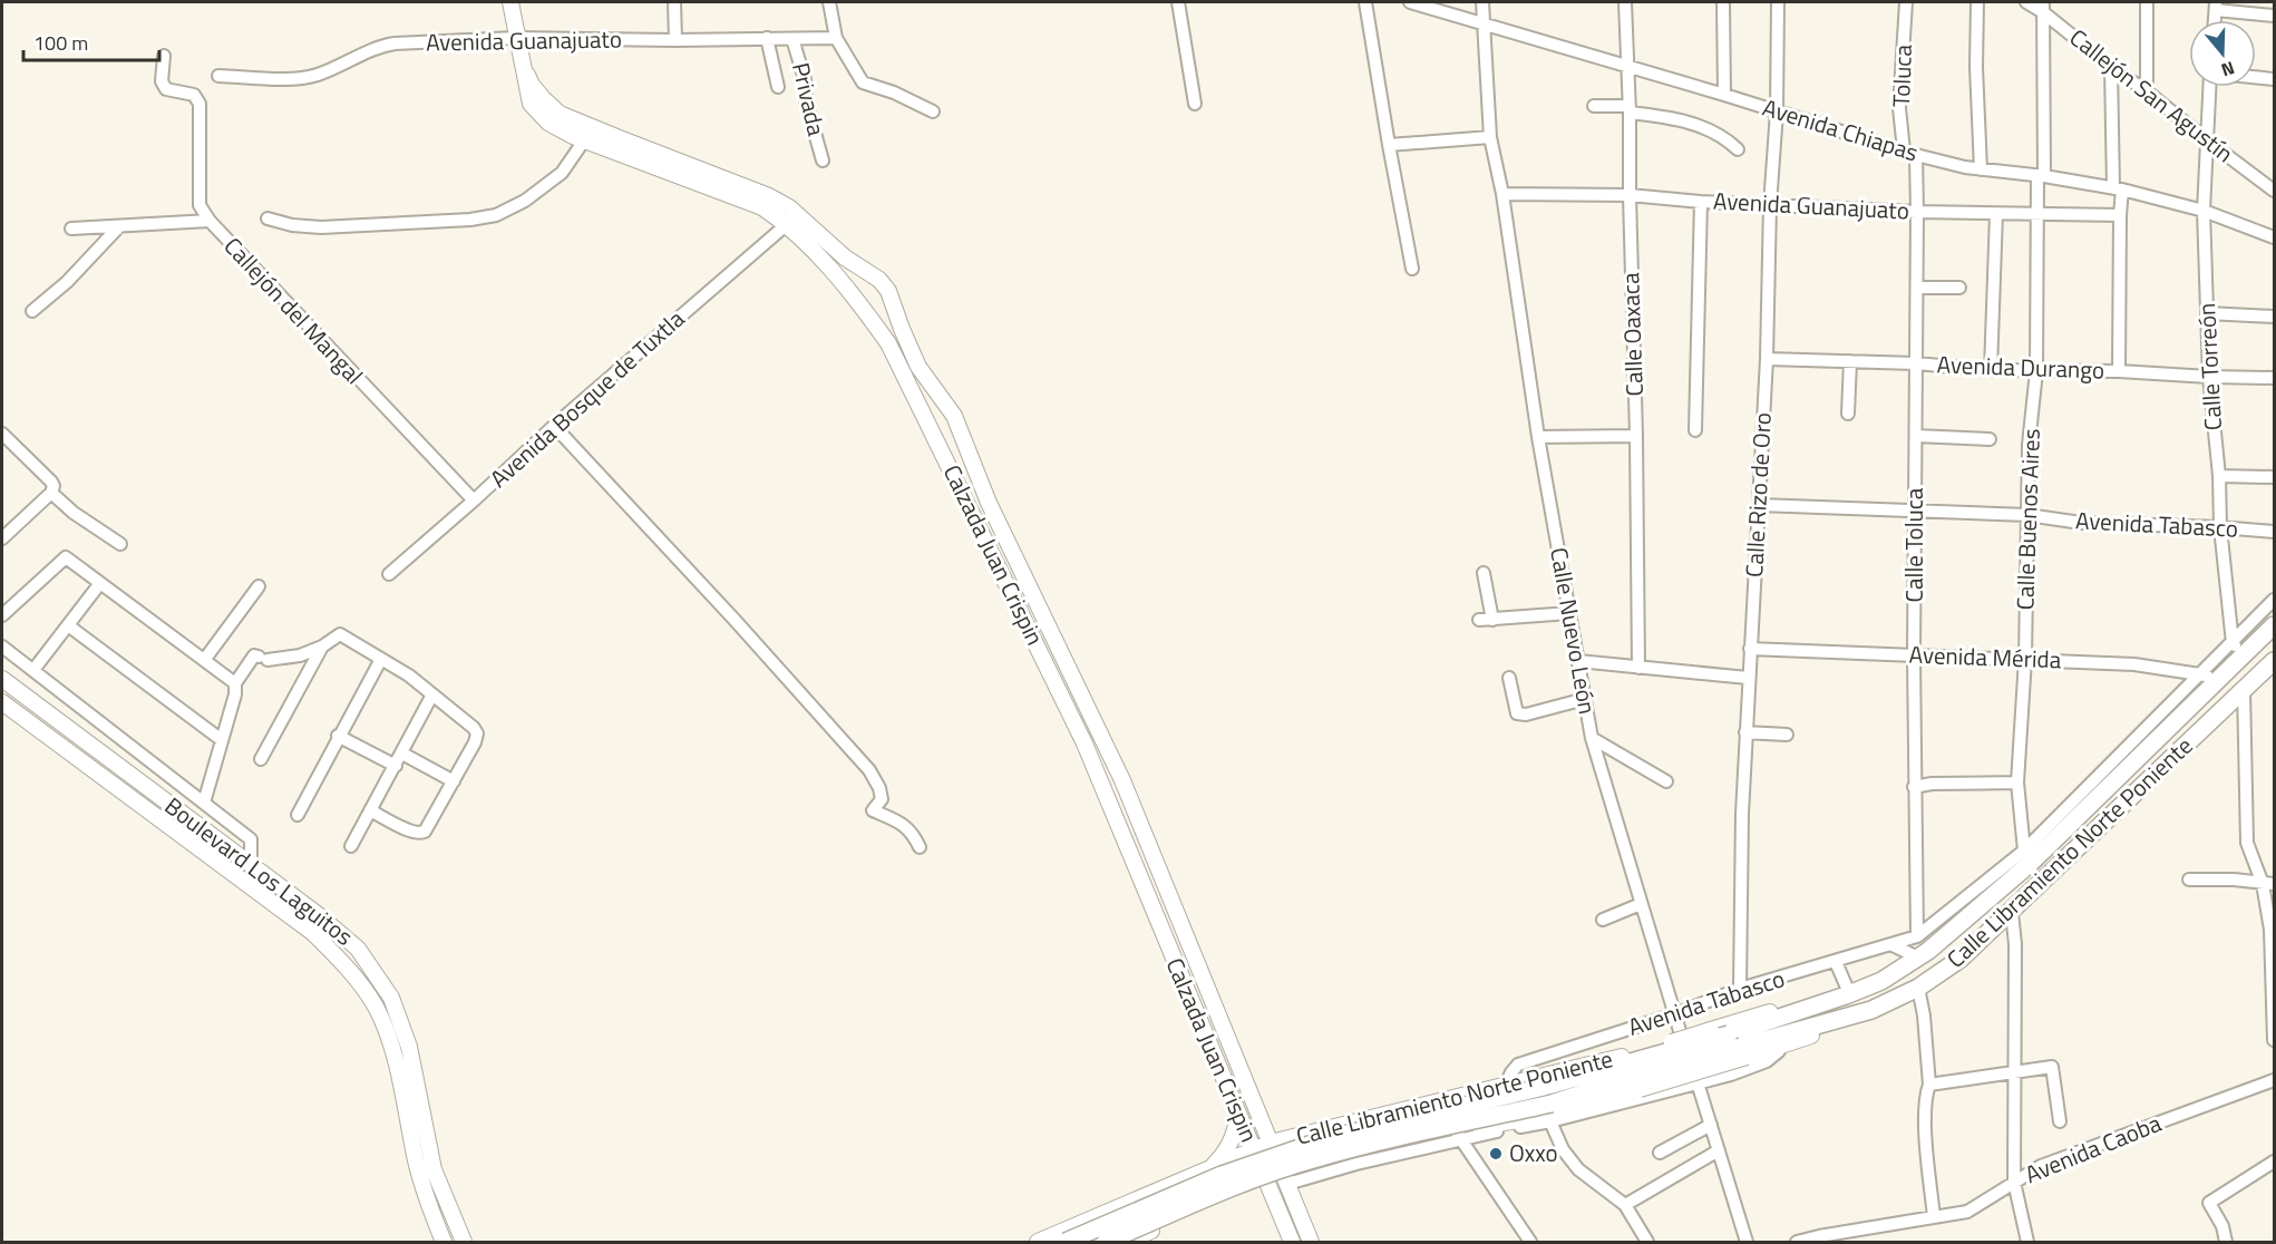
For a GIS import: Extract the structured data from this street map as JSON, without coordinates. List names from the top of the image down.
{
  "streets": {
    "highway": ["Calle Libramiento Norte Poniente"],
    "main road": ["Calzada Juan Crispin", "Boulevard Los Laguitos"],
    "street": [
      "Avenida Guanajuato",
      "Toluca",
      "Callejón San Agustín",
      "Privada",
      "Avenida Chiapas",
      "Callejón del Mangal",
      "Calle Oaxaca",
      "Calle Torreón",
      "Avenida Durango",
      "Avenida Bosque de Tuxtla",
      "Calle Rizo de Oro",
      "Calle Buenos Aires",
      "Avenida Tabasco",
      "Calle Toluca",
      "Calle Nuevo León",
      "Avenida Mérida",
      "Avenida Caoba"
    ]
  },
  "crossings": [
    ["Avenida Guanajuato", "Privada"],
    ["Avenida Guanajuato", "Calle Oaxaca"],
    ["Avenida Guanajuato", "Calle Rizo de Oro"],
    ["Avenida Guanajuato", "Calle Buenos Aires"],
    ["Avenida Guanajuato", "Calle Toluca"],
    ["Avenida Guanajuato", "Calzada Juan Crispin"],
    ["Avenida Guanajuato", "Calle Nuevo León"],
    ["Toluca", "Avenida Chiapas"],
    ["Callejón San Agustín", "Calle Torreón"],
    ["Callejón San Agustín", "Calle Buenos Aires"],
    ["Avenida Chiapas", "Calle Oaxaca"],
    ["Avenida Chiapas", "Calle Torreón"],
    ["Avenida Chiapas", "Calle Rizo de Oro"],
    ["Avenida Chiapas", "Calle Buenos Aires"],
    ["Avenida Chiapas", "Calle Toluca"],
    ["Avenida Chiapas", "Calle Nuevo León"],
    ["Callejón del Mangal", "Avenida Bosque de Tuxtla"],
    ["Calle Torreón", "Avenida Durango"],
    ["Calle Torreón", "Avenida Tabasco"],
    ["Calle Torreón", "Calle Libramiento Norte Poniente"],
    ["Avenida Durango", "Calle Rizo de Oro"],
    ["Avenida Durango", "Calle Buenos Aires"],
    ["Avenida Durango", "Calle Toluca"],
    ["Avenida Bosque de Tuxtla", "Calzada Juan Crispin"],
    ["Calle Rizo de Oro", "Avenida Tabasco"],
    ["Calle Rizo de Oro", "Avenida Mérida"],
    ["Calle Buenos Aires", "Avenida Tabasco"],
    ["Calle Buenos Aires", "Avenida Mérida"],
    ["Calle Buenos Aires", "Calle Libramiento Norte Poniente"],
    ["Avenida Tabasco", "Calle Toluca"],
    ["Avenida Tabasco", "Calle Nuevo León"],
    ["Avenida Tabasco", "Avenida Mérida"],
    ["Avenida Tabasco", "Calle Libramiento Norte Poniente"],
    ["Calle Toluca", "Avenida Mérida"],
    ["Calzada Juan Crispin", "Calle Libramiento Norte Poniente"],
    ["Avenida Mérida", "Calle Libramiento Norte Poniente"]
  ],
  "places": ["Oxxo"],
  "scale_bar": "100 m",
  "north": "bottom"
}
